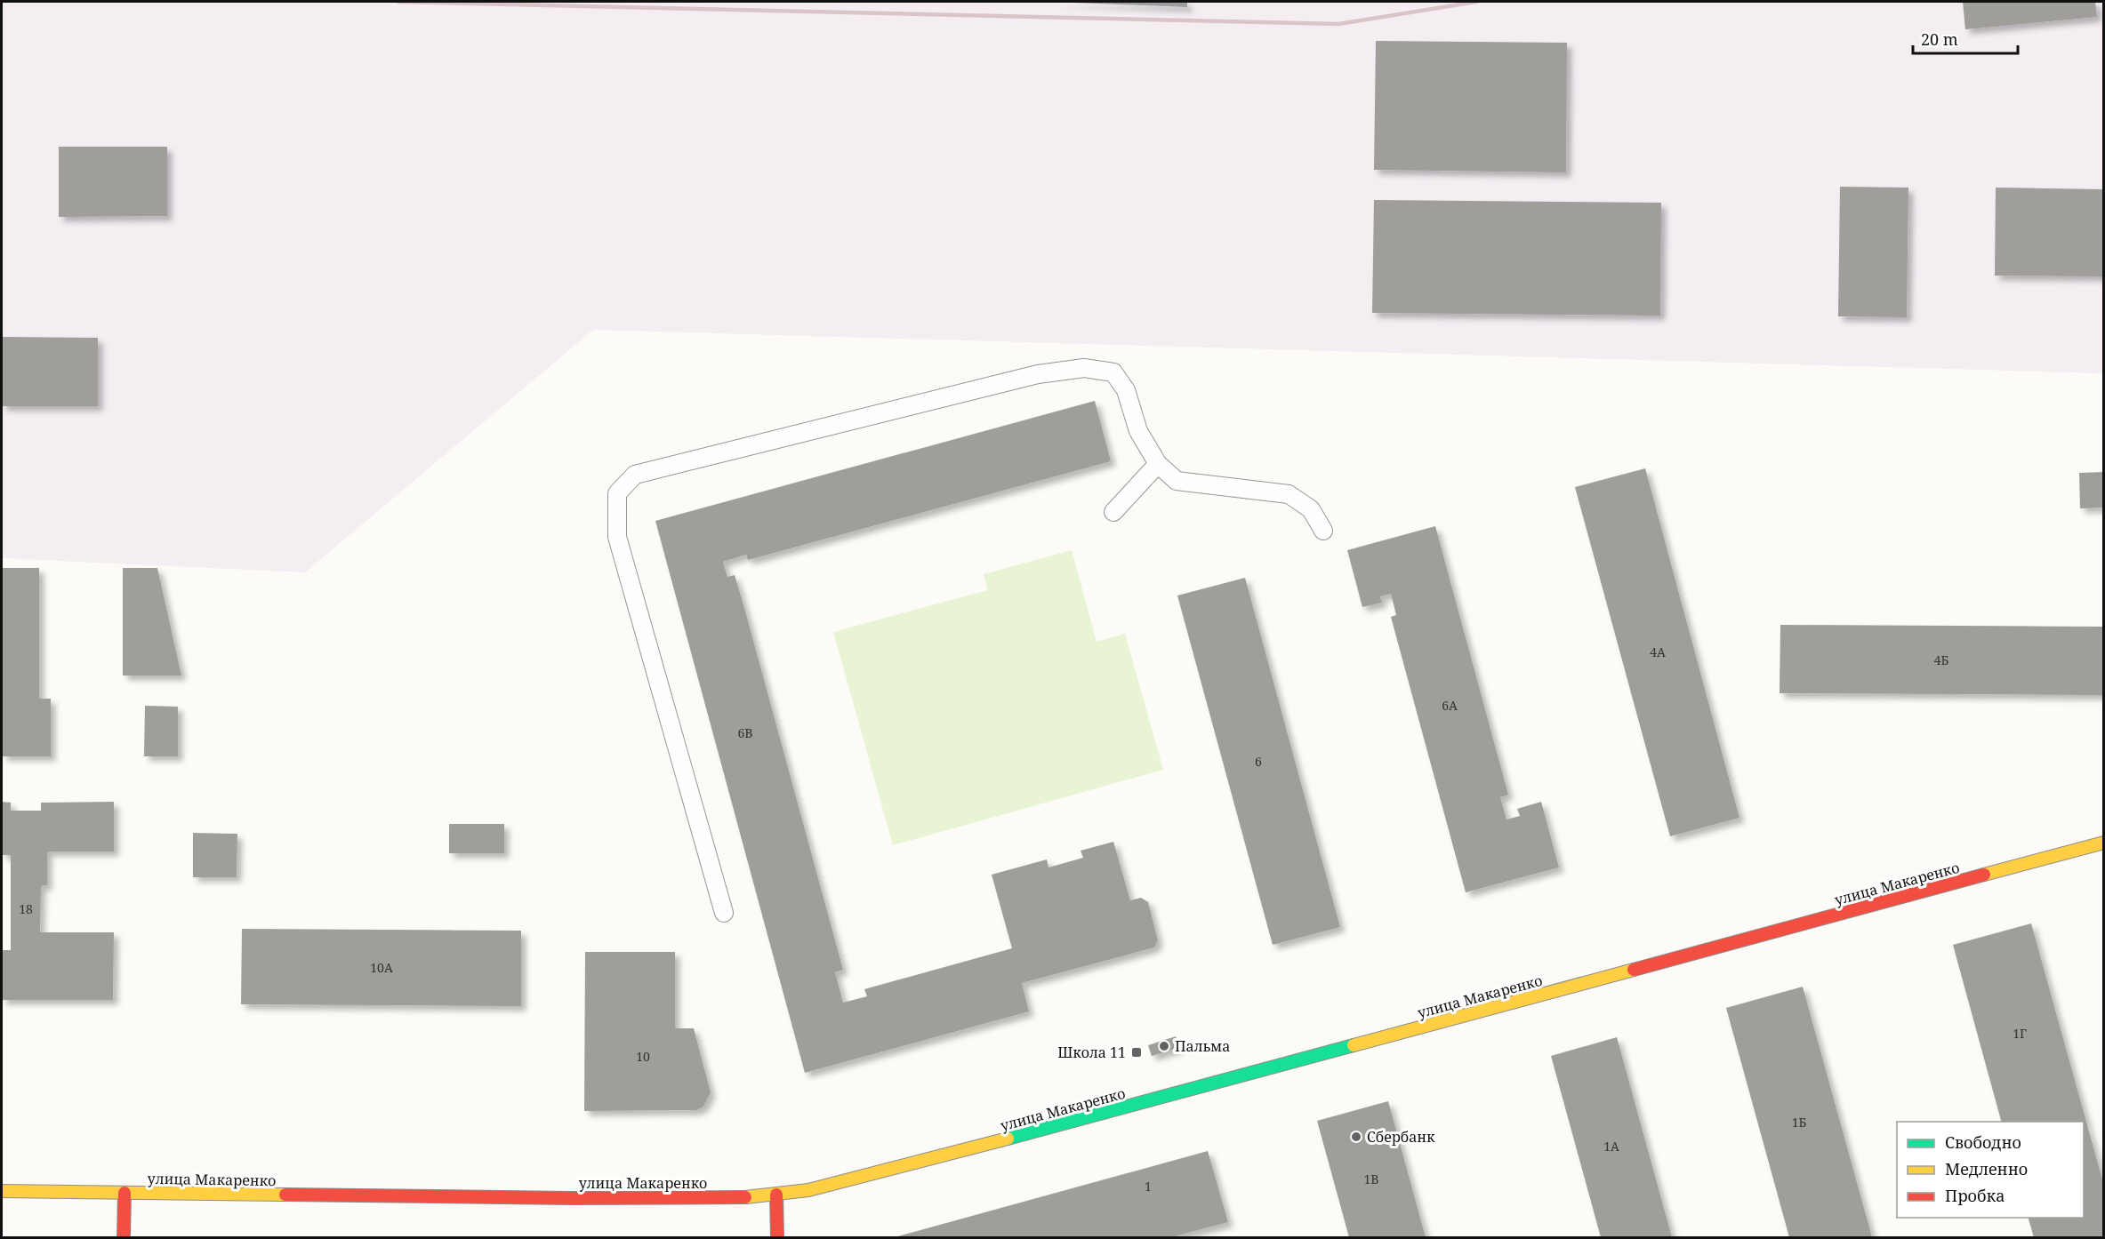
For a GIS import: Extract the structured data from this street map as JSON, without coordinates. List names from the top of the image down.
{
  "streets": {
    "street": ["улица Макаренко"]
  },
  "places": {
    "other": ["Пальма", "Сбербанк"],
    "transit": ["Школа 11"]
  },
  "house_numbers": [
    "4А",
    "4Б",
    "6А",
    "6В",
    "6",
    "18",
    "10А",
    "1Г",
    "10",
    "1Б",
    "1А",
    "1В",
    "1"
  ],
  "legend": ["Свободно", "Медленно", "Пробка"],
  "scale_bar": "20 m"
}
